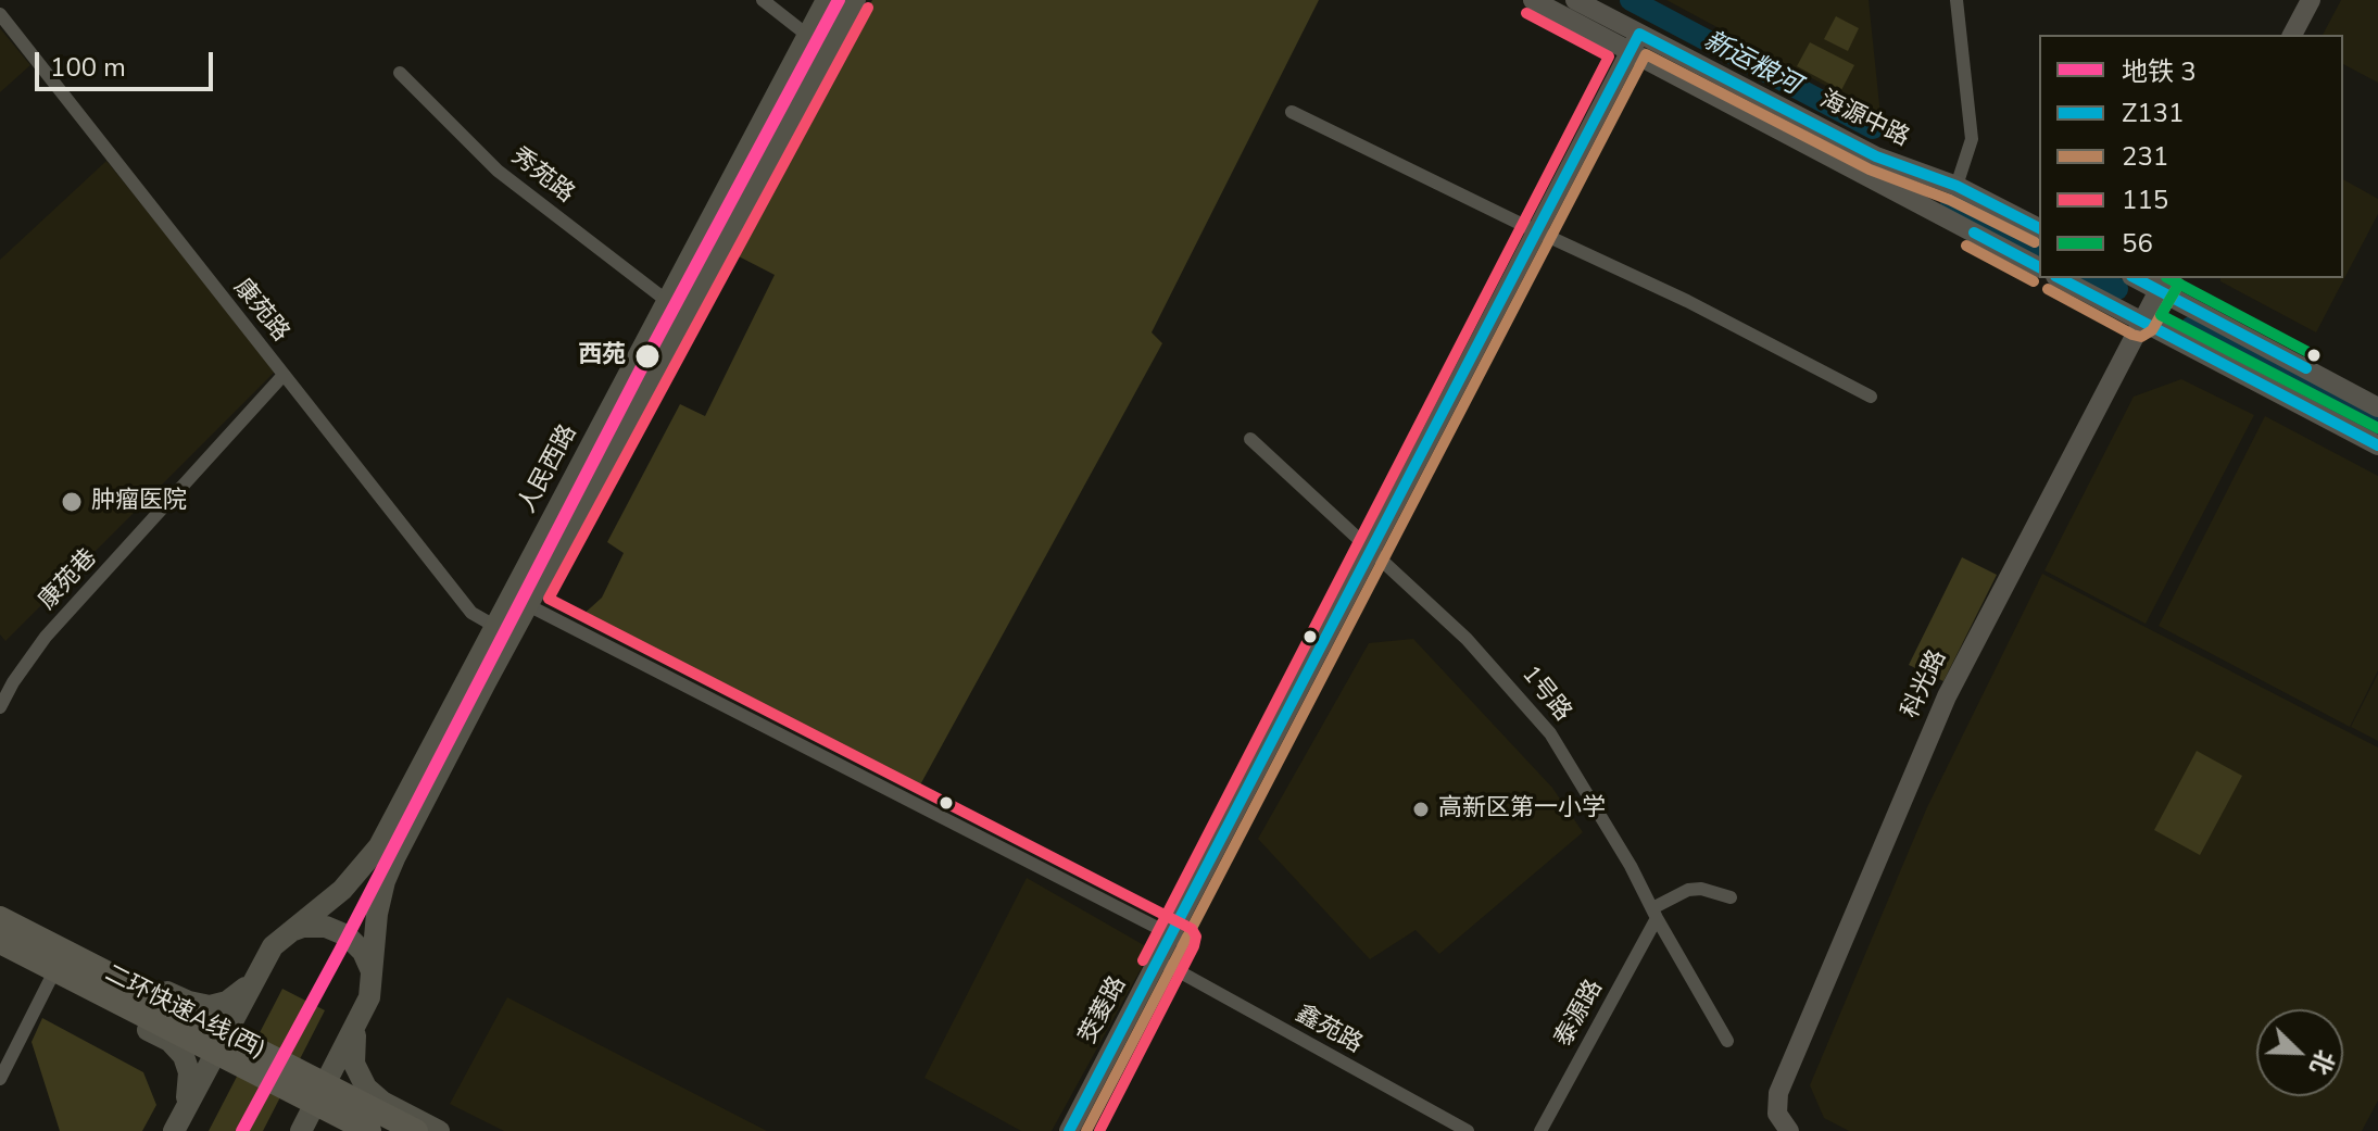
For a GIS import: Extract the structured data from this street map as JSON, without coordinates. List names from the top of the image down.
{
  "streets": {
    "highway": ["二环快速A线(西)"],
    "main road": ["人民西路"],
    "street": [
      "海源中路",
      "秀苑路",
      "康苑路",
      "康苑巷",
      "科光路",
      "1号路",
      "茭菱路",
      "泰源路",
      "鑫苑路"
    ]
  },
  "crossings": [
    ["海源中路", "茭菱路"],
    ["秀苑路", "人民西路"],
    ["康苑路", "人民西路"],
    ["康苑路", "康苑巷"],
    ["1号路", "茭菱路"],
    ["1号路", "泰源路"],
    ["茭菱路", "鑫苑路"]
  ],
  "water": ["新运粮河"],
  "places": ["西苑", "肿瘤医院", "高新区第一小学"],
  "lines": [
    "metro line 3",
    "transit line 115",
    "transit line Z131",
    "transit line 231",
    "transit line 56"
  ],
  "legend": [
    "地铁 3",
    "Z131",
    "231",
    "115",
    "56"
  ],
  "scale_bar": "100 m",
  "north": "bottom right"
}
